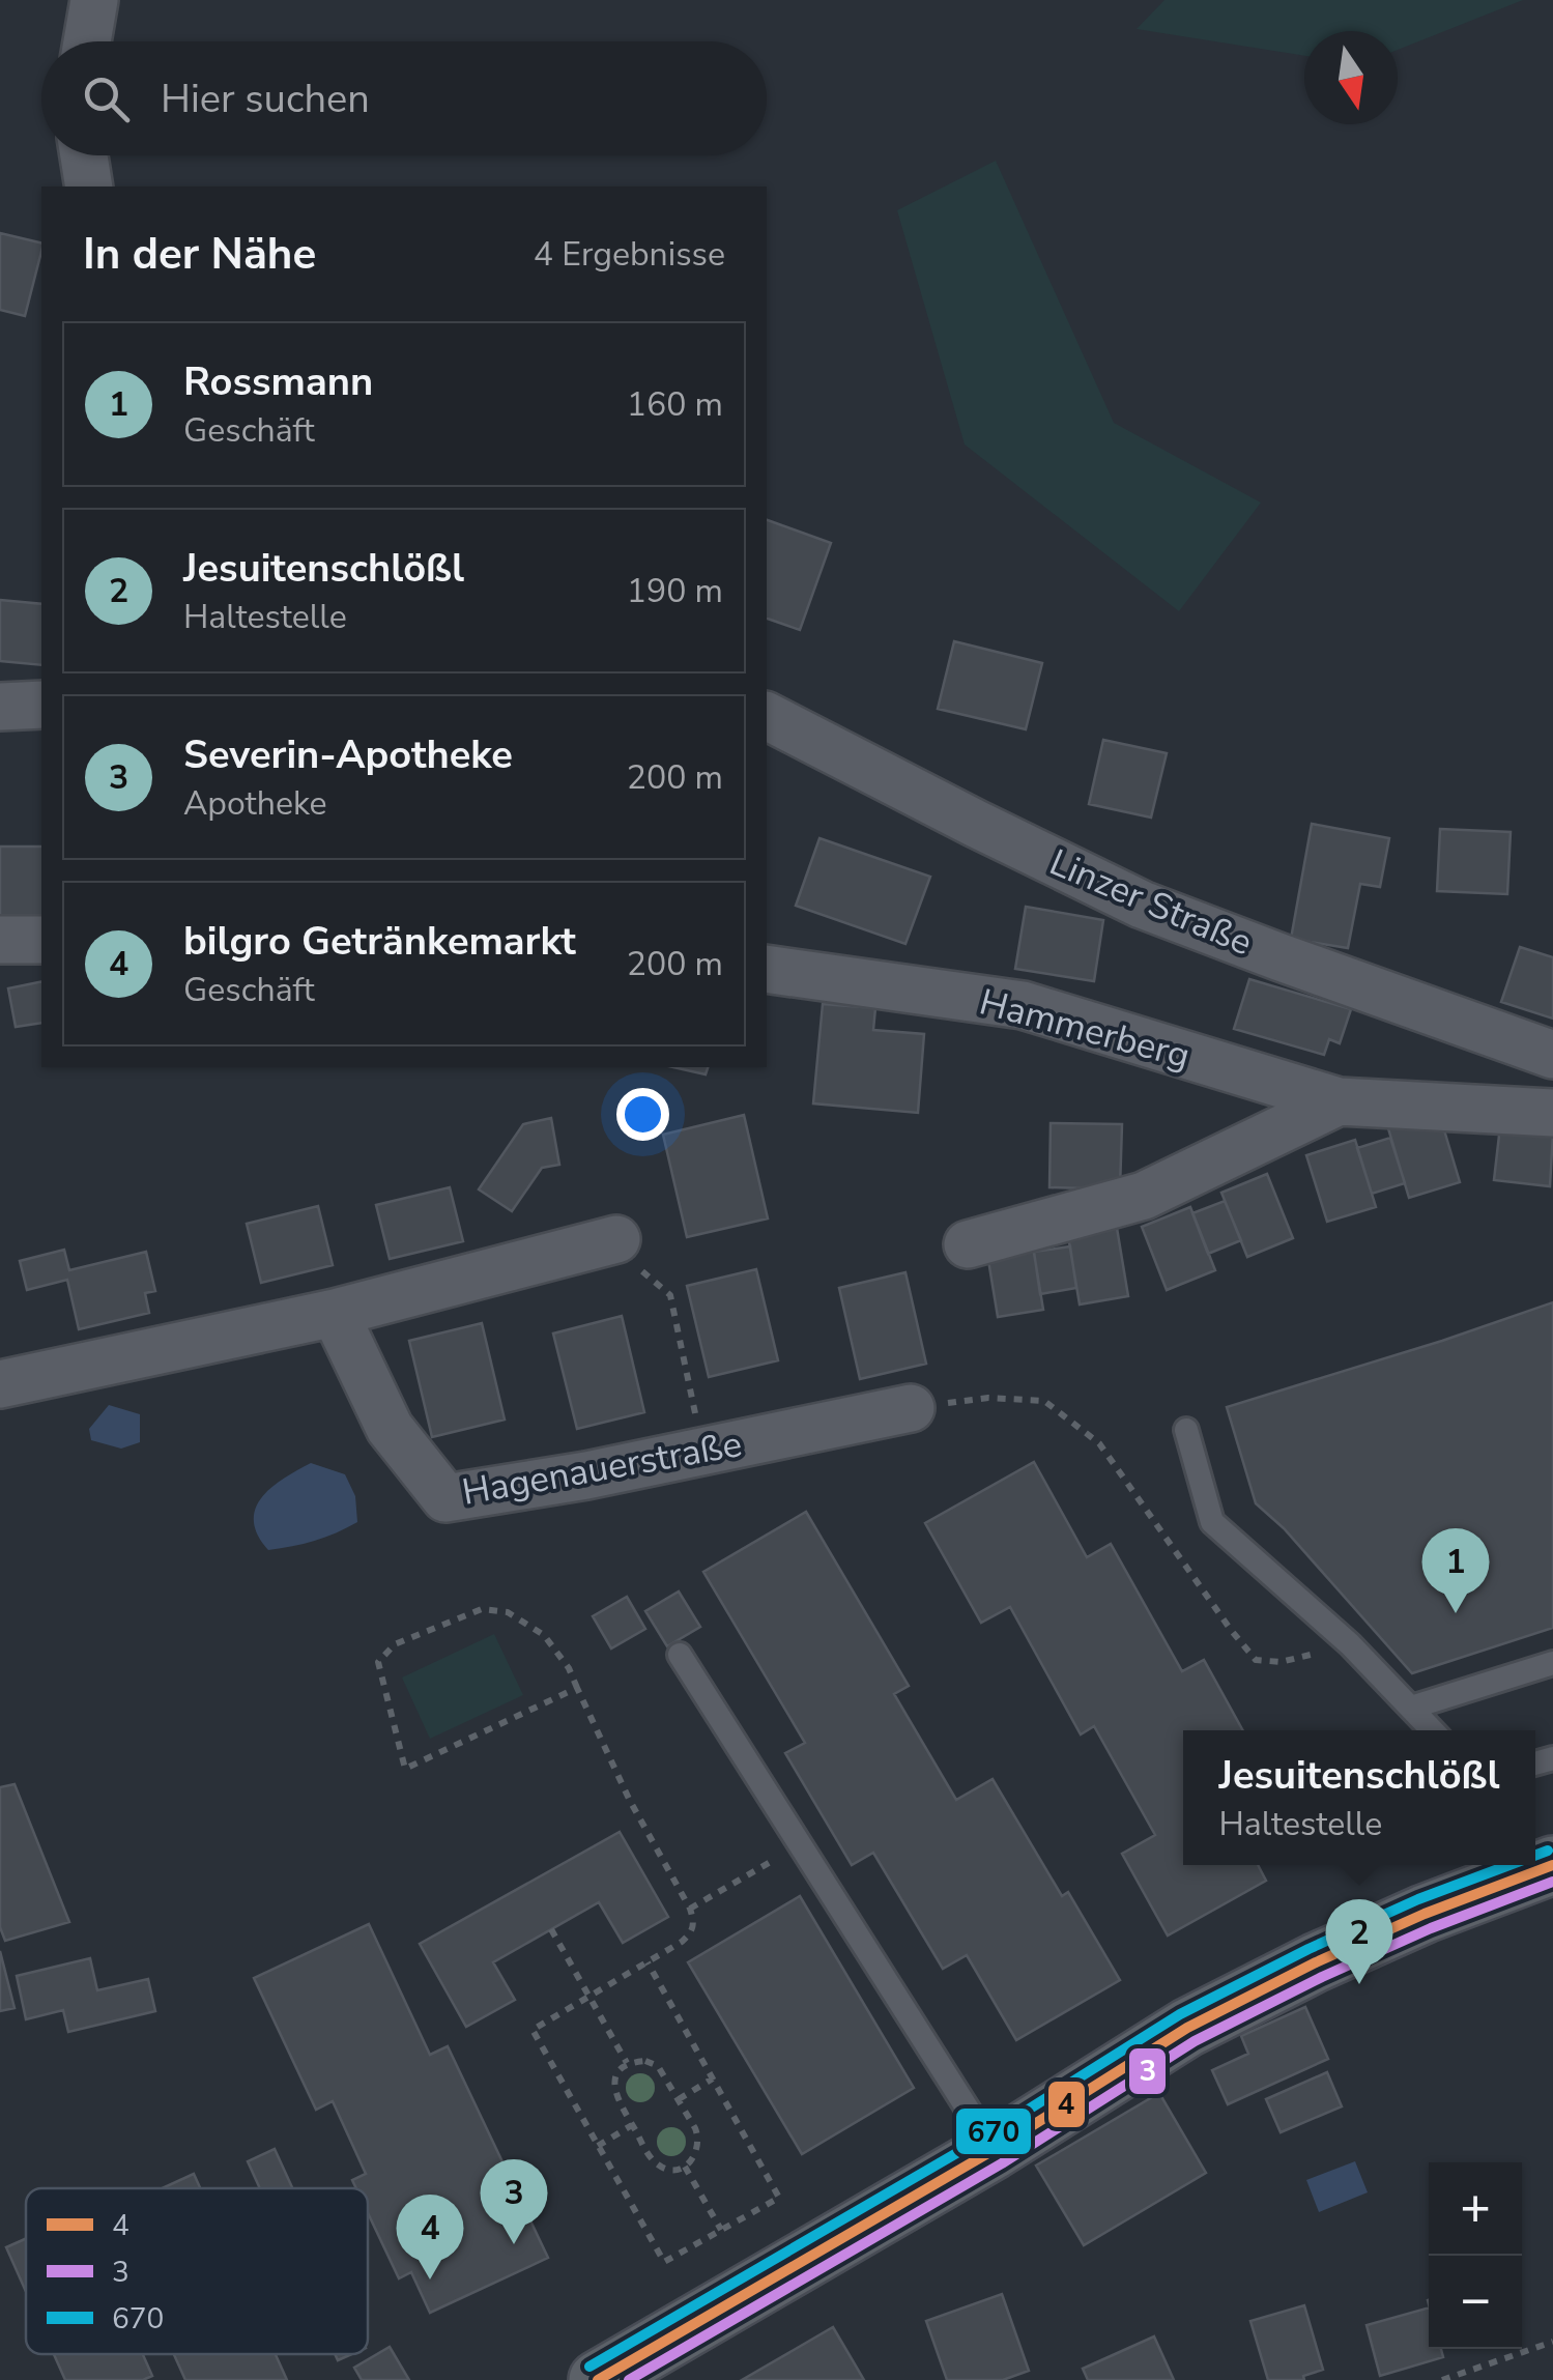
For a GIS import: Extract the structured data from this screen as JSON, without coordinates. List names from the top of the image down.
{
  "streets": {
    "street": ["Linzer Straße", "Hammerberg", "Hagenauerstraße"]
  },
  "lines": ["transit line 670", "transit line 4", "transit line 3"],
  "legend": ["4", "3", "670"],
  "north": "bottom",
  "page": {
    "search": "Hier suchen",
    "heading": ["In der Nähe", "4 Ergebnisse"],
    "list": [
      {
        "mark": "1",
        "name": "Rossmann",
        "note": "Geschäft",
        "value": "160 m"
      },
      {
        "mark": "2",
        "name": "Jesuitenschlößl",
        "note": "Haltestelle",
        "value": "190 m"
      },
      {
        "mark": "3",
        "name": "Severin-Apotheke",
        "note": "Apotheke",
        "value": "200 m"
      },
      {
        "mark": "4",
        "name": "bilgro Getränkemarkt",
        "note": "Geschäft",
        "value": "200 m"
      }
    ],
    "pins": [
      "1",
      "2",
      "3",
      "4"
    ],
    "popup": ["Jesuitenschlößl", "Haltestelle"],
    "map_buttons": ["+", "−"]
  }
}
